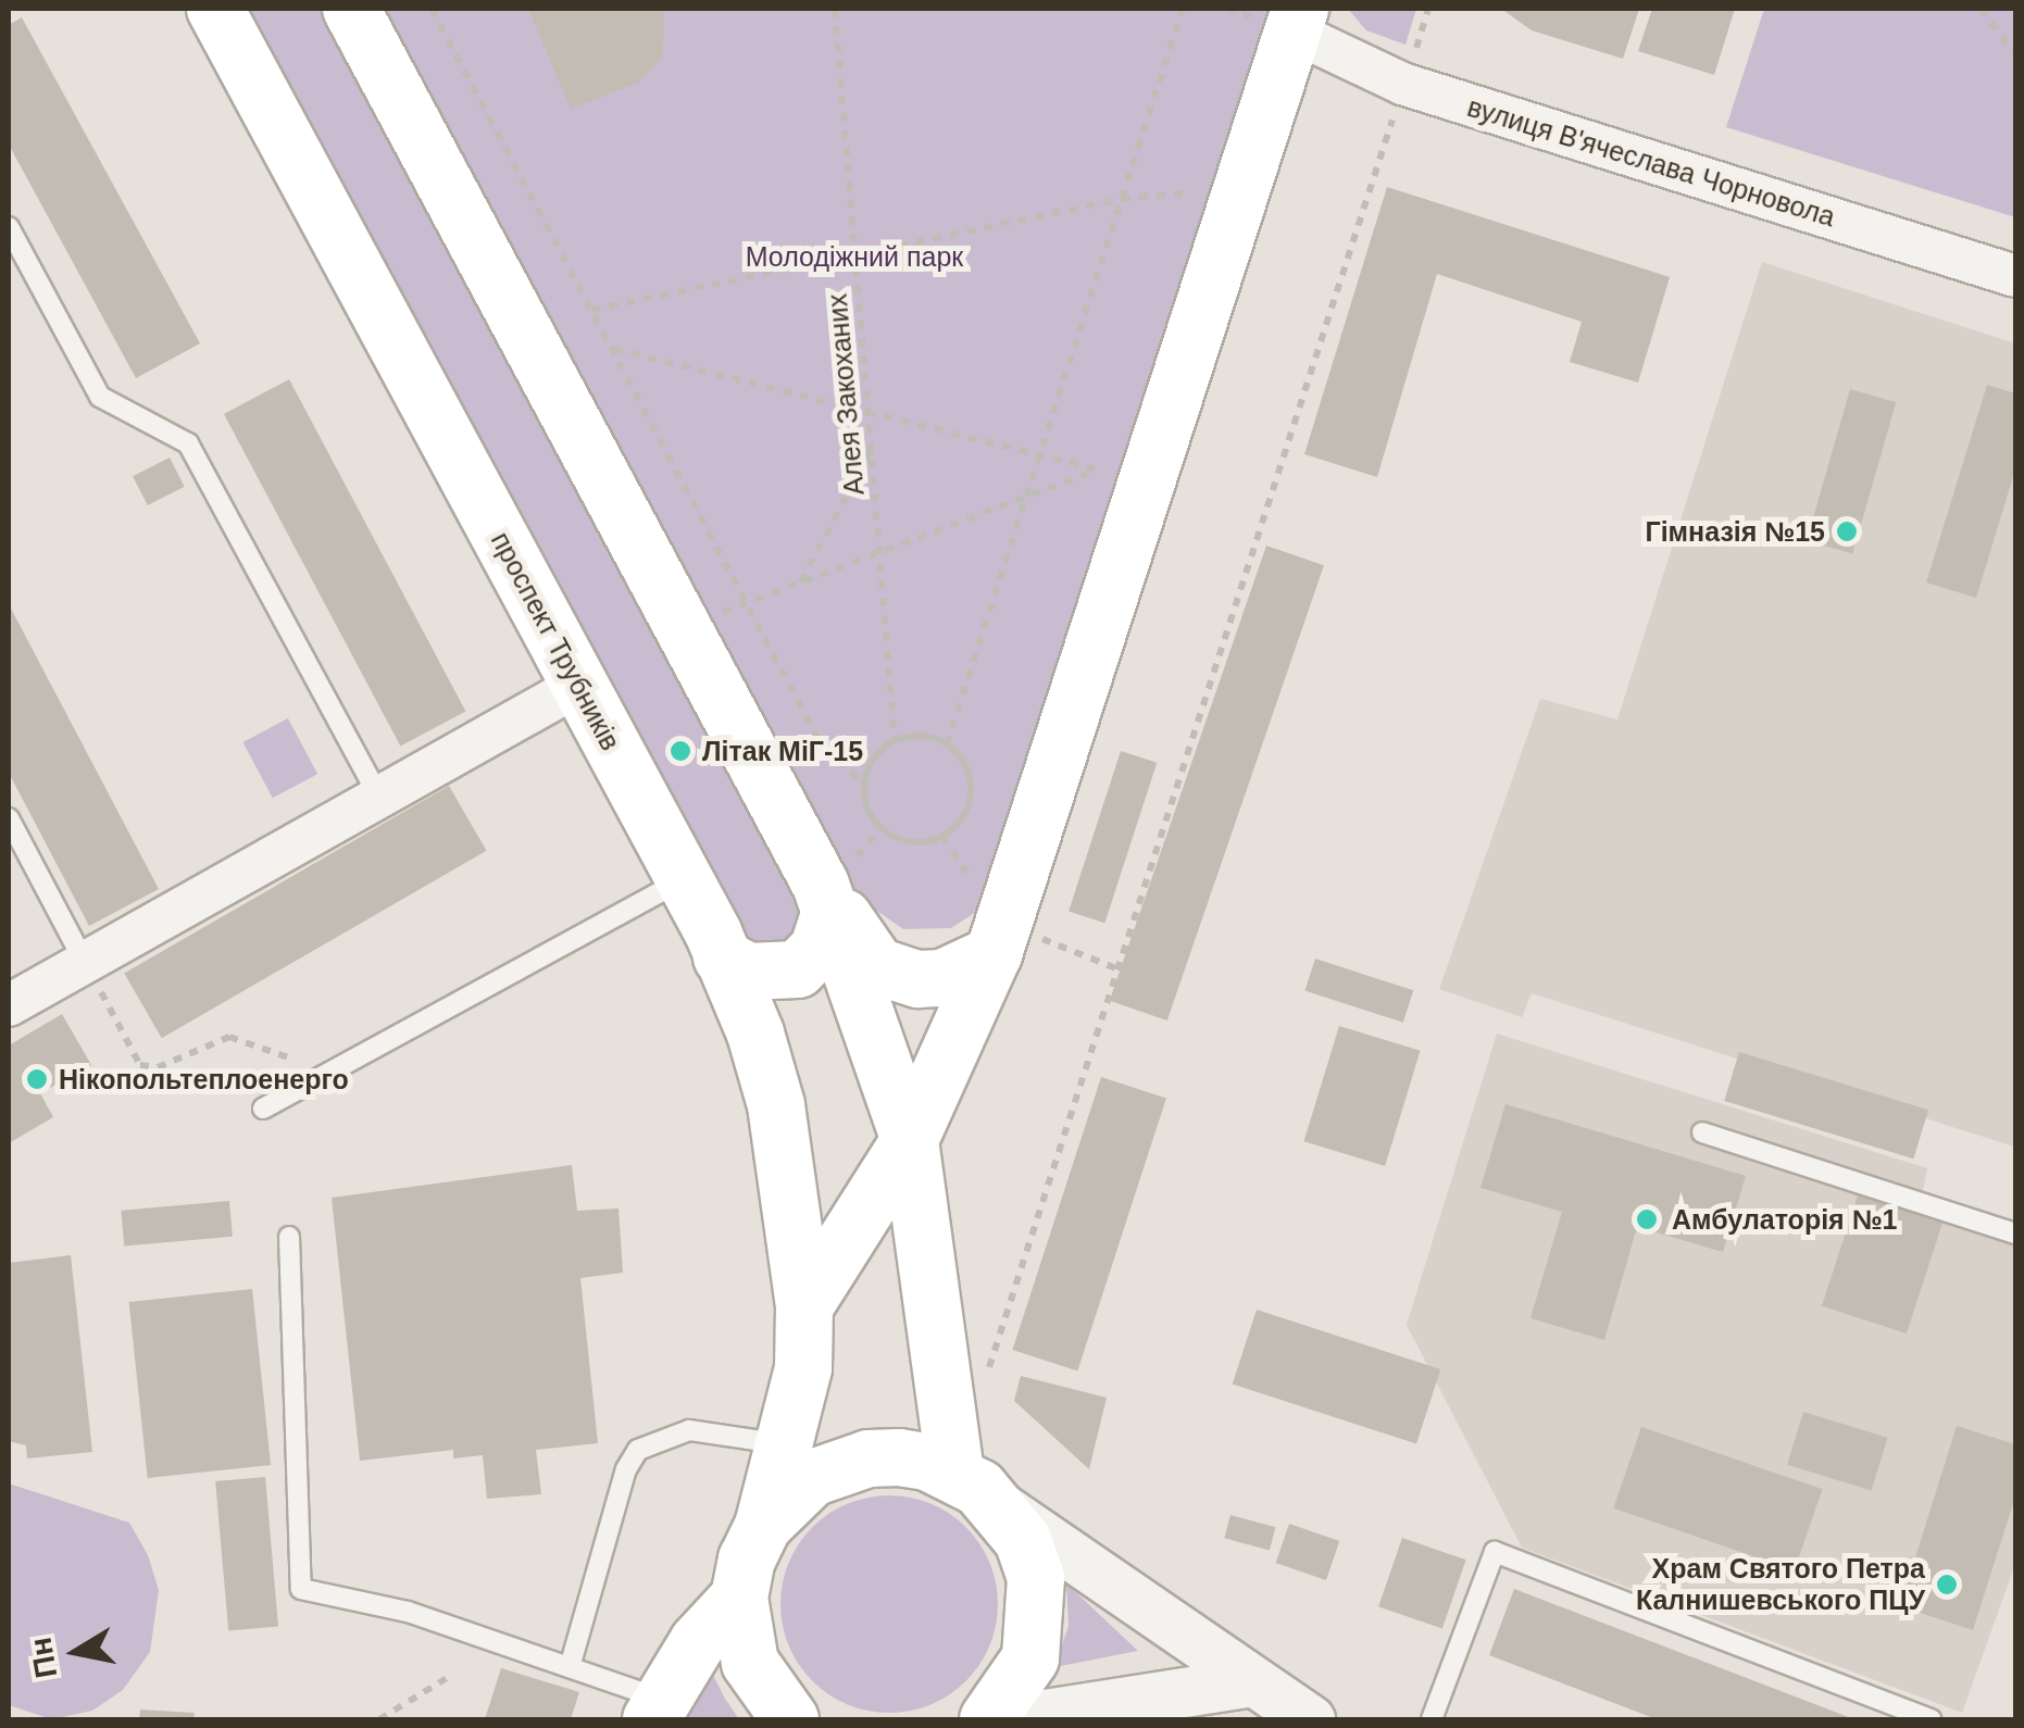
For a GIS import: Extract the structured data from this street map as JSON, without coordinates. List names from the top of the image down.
{
  "streets": {
    "main road": ["проспект Трубників"],
    "street": ["вулиця В'ячеслава Чорновола"],
    "path": ["Алея Закоханих"]
  },
  "parks": ["Молодіжний парк"],
  "places": [
    "Гімназія №15",
    "Літак МіГ-15",
    "Нікопольтеплоенерго",
    "Амбулаторія №1",
    "Храм Святого Петра Калнишевського ПЦУ"
  ],
  "north": "left"
}
